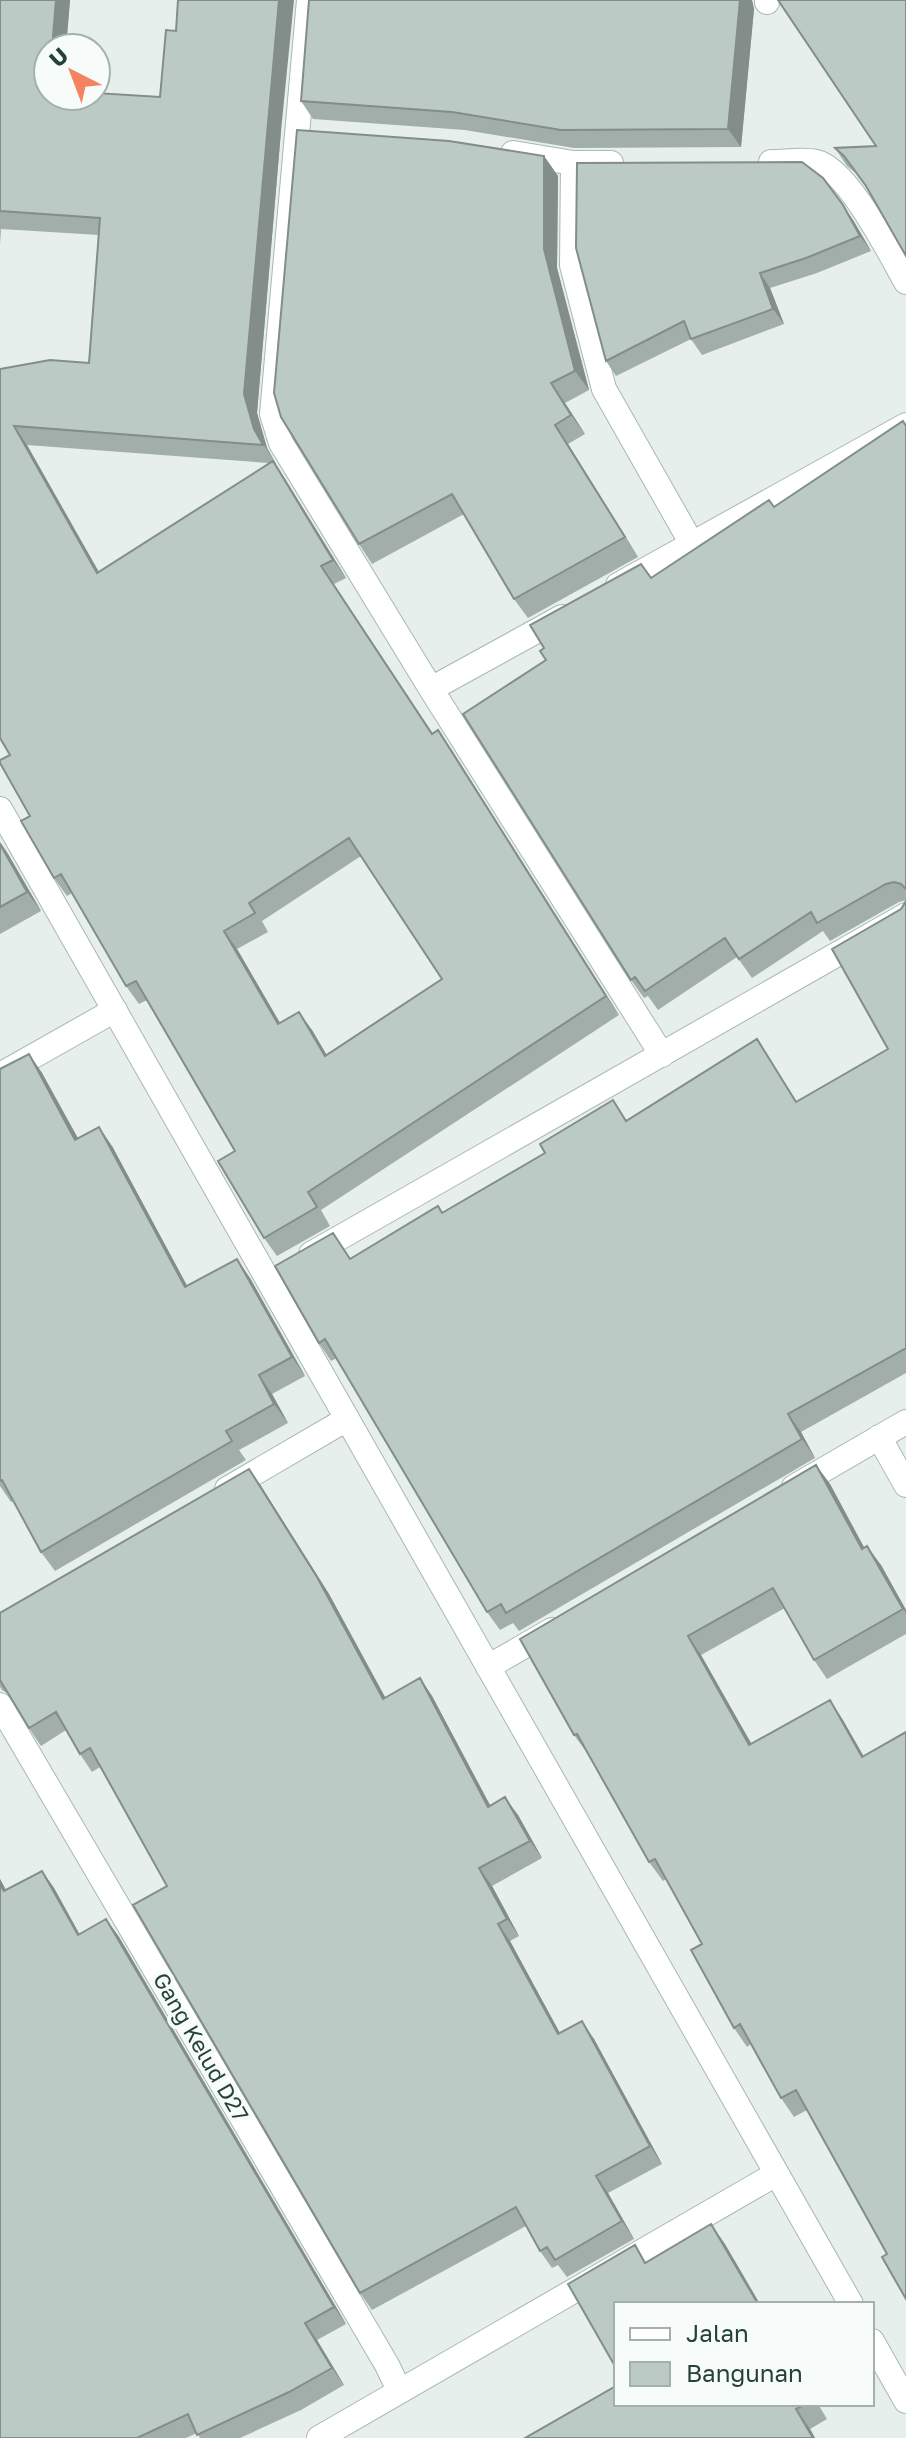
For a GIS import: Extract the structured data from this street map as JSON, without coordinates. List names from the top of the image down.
{
  "streets": {
    "street": ["Gang Kelud D27"]
  },
  "legend": ["Jalan", "Bangunan"],
  "north": "top left"
}
